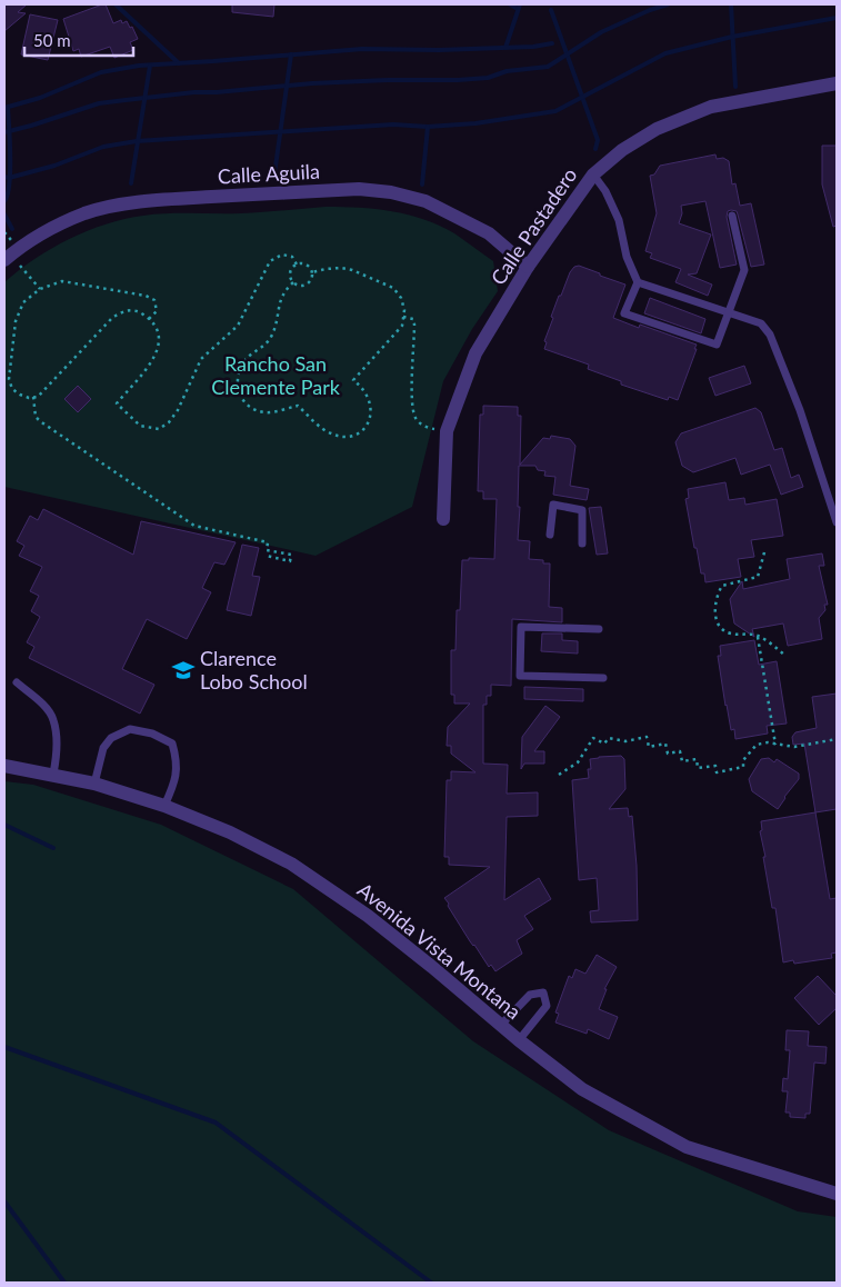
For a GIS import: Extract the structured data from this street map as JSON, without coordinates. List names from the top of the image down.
{
  "streets": {
    "street": ["Calle Aguila", "Calle Pastadero", "Avenida Vista Montana"]
  },
  "crossings": [
    ["Calle Aguila", "Calle Pastadero"]
  ],
  "parks": ["Rancho San Clemente Park"],
  "places": {
    "school or university": ["Clarence Lobo School"]
  },
  "scale_bar": "50 m"
}
